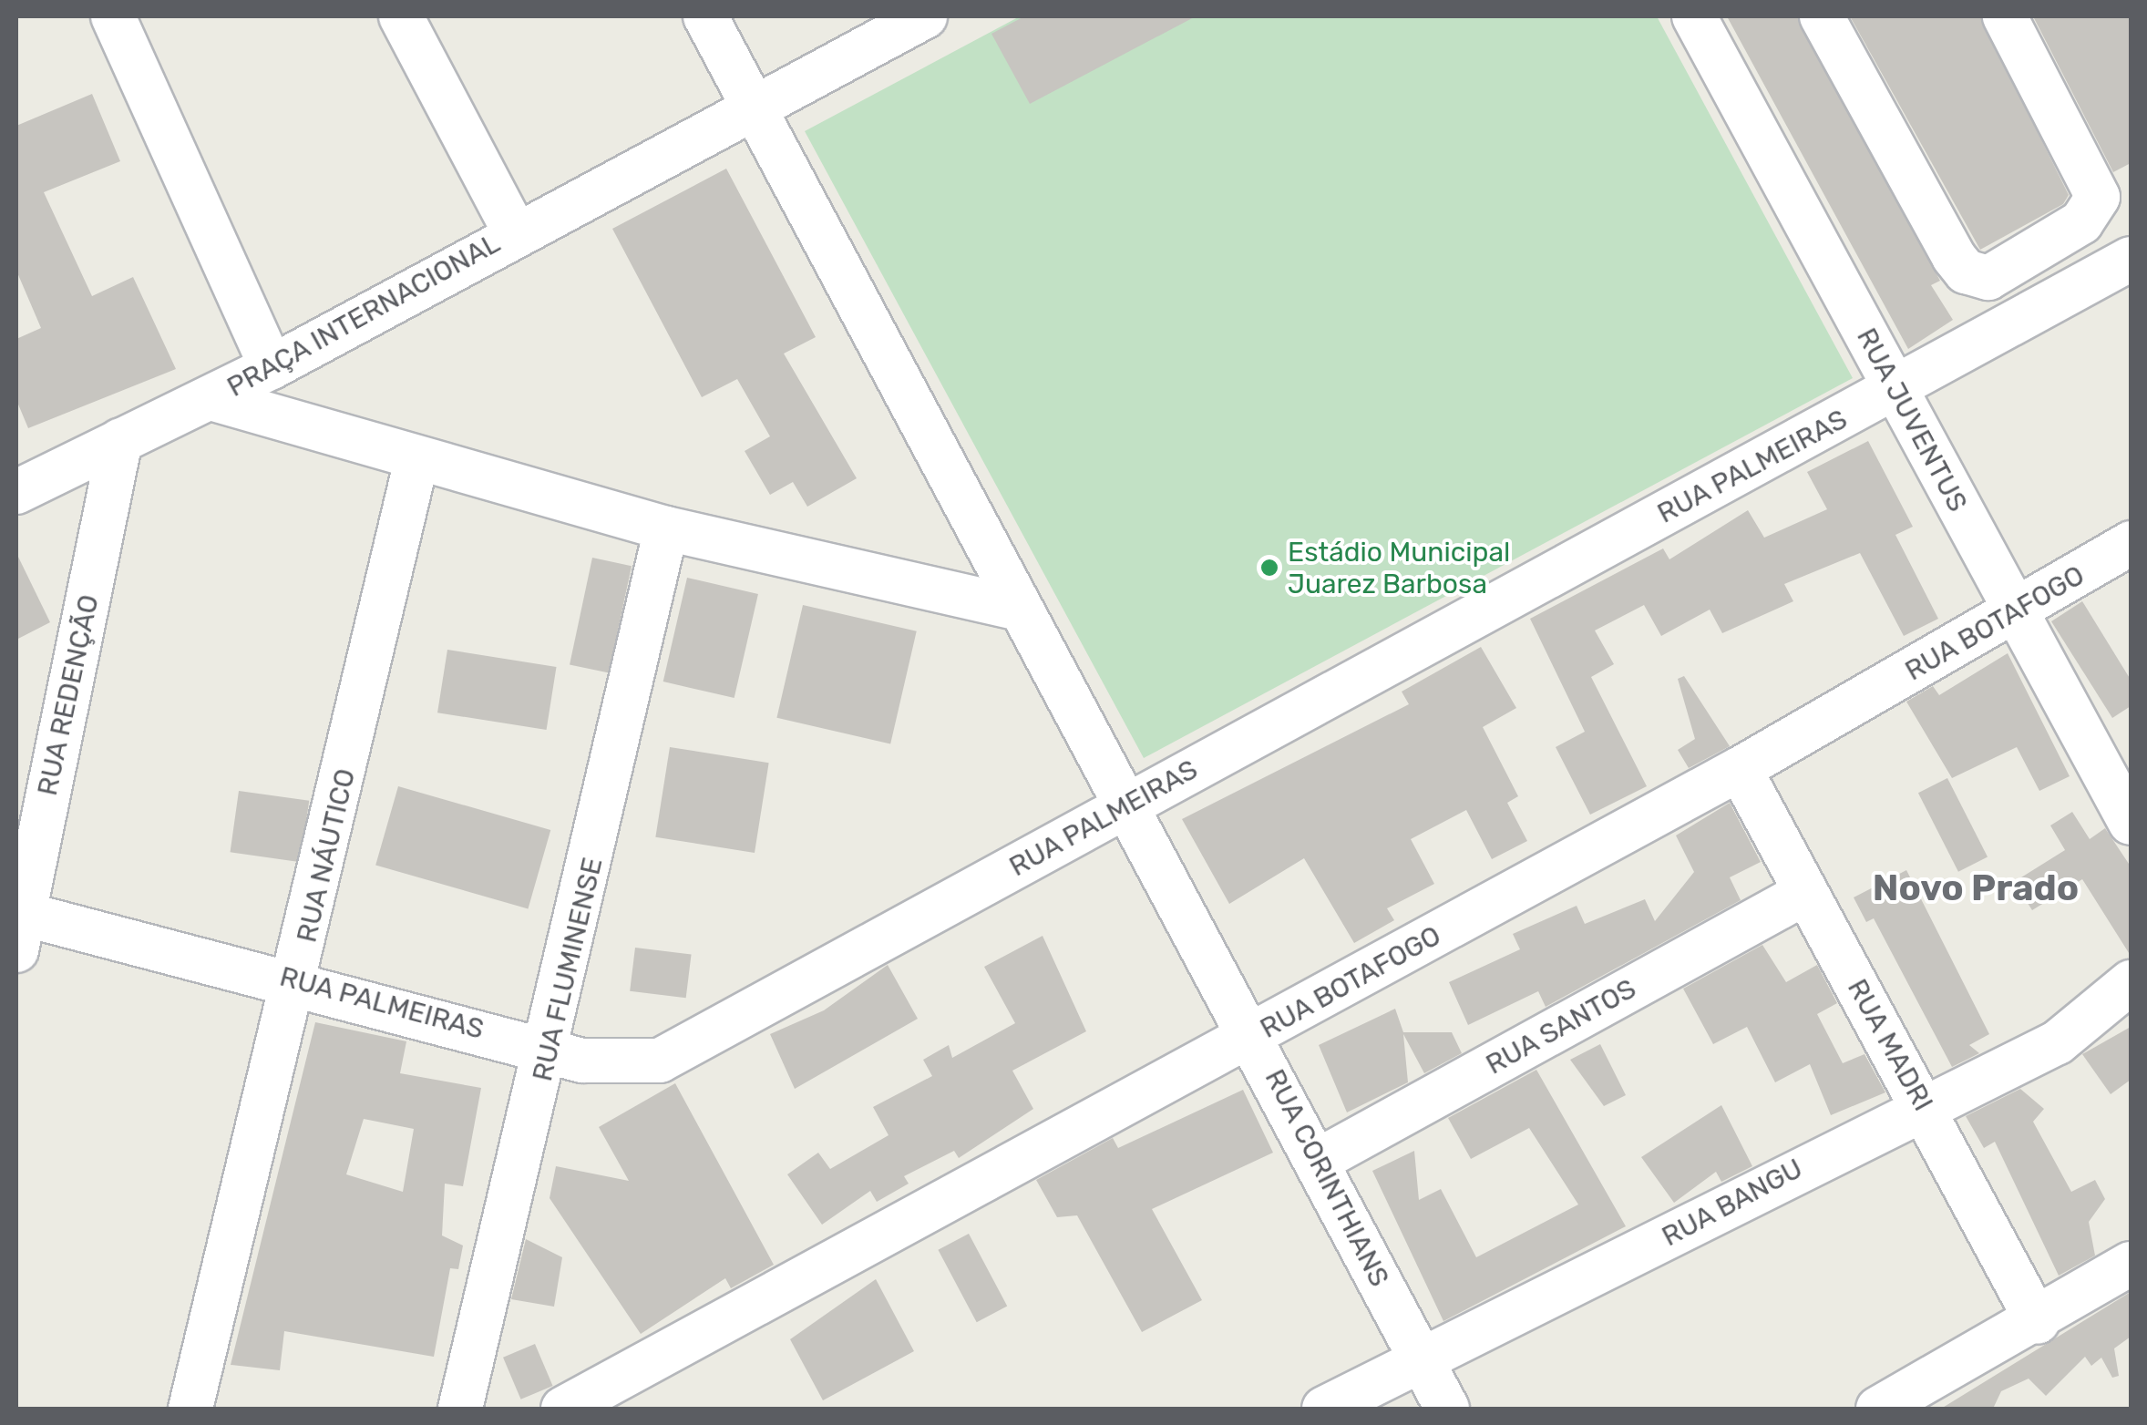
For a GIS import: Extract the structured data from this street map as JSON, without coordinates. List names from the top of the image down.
{
  "streets": {
    "street": [
      "PRAÇA INTERNACIONAL",
      "RUA JUVENTUS",
      "RUA PALMEIRAS",
      "RUA BOTAFOGO",
      "RUA REDENÇÃO",
      "RUA NÁUTICO",
      "RUA FLUMINENSE",
      "RUA SANTOS",
      "RUA MADRI",
      "RUA CORINTHIANS",
      "RUA BANGU"
    ]
  },
  "crossings": [
    ["PRAÇA INTERNACIONAL", "RUA NÁUTICO"],
    ["PRAÇA INTERNACIONAL", "RUA FLUMINENSE"],
    ["RUA JUVENTUS", "RUA PALMEIRAS"],
    ["RUA JUVENTUS", "RUA BOTAFOGO"],
    ["RUA PALMEIRAS", "RUA REDENÇÃO"],
    ["RUA PALMEIRAS", "RUA NÁUTICO"],
    ["RUA PALMEIRAS", "RUA FLUMINENSE"],
    ["RUA PALMEIRAS", "RUA CORINTHIANS"],
    ["RUA BOTAFOGO", "RUA MADRI"],
    ["RUA BOTAFOGO", "RUA CORINTHIANS"],
    ["RUA SANTOS", "RUA MADRI"],
    ["RUA SANTOS", "RUA CORINTHIANS"],
    ["RUA MADRI", "RUA BANGU"],
    ["RUA CORINTHIANS", "RUA BANGU"]
  ],
  "districts": ["Novo Prado"],
  "places": ["Estádio Municipal Juarez Barbosa"]
}
